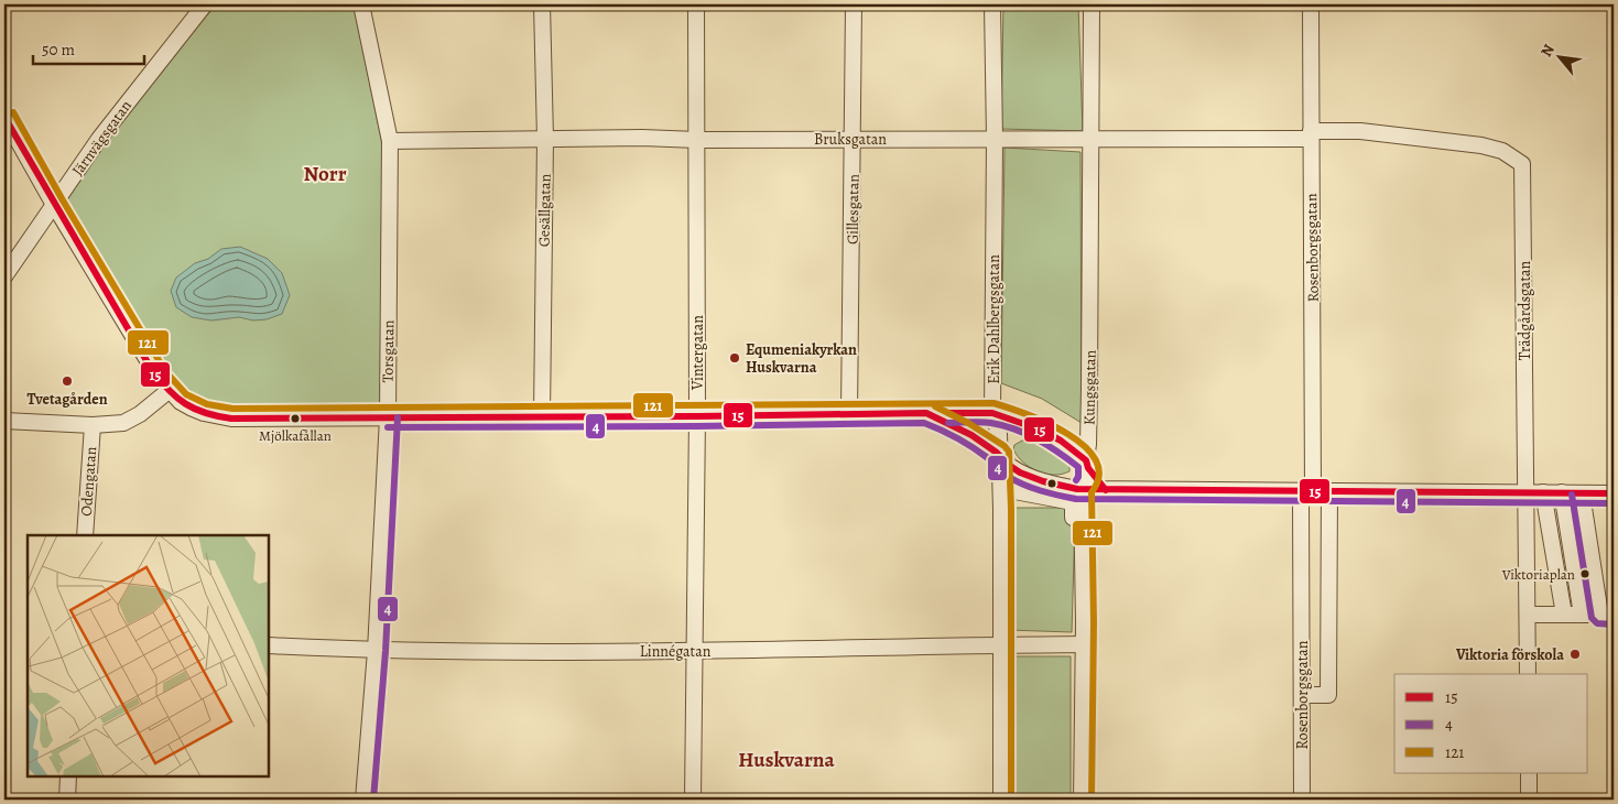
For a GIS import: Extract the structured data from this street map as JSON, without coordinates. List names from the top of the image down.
{
  "streets": {
    "street": [
      "Järnvägsgatan",
      "Bruksgatan",
      "Gillesgatan",
      "Gesällgatan",
      "Rosenborgsgatan",
      "Trädgårdsgatan",
      "Erik Dahlbergsgatan",
      "Torsgatan",
      "Vintergatan",
      "Kungsgatan",
      "Odengatan",
      "Linnégatan"
    ]
  },
  "crossings": [
    ["Bruksgatan", "Gillesgatan"],
    ["Bruksgatan", "Gesällgatan"],
    ["Bruksgatan", "Rosenborgsgatan"],
    ["Bruksgatan", "Trädgårdsgatan"],
    ["Bruksgatan", "Erik Dahlbergsgatan"],
    ["Bruksgatan", "Torsgatan"],
    ["Bruksgatan", "Vintergatan"],
    ["Bruksgatan", "Kungsgatan"],
    ["Rosenborgsgatan", "Trädgårdsgatan"],
    ["Erik Dahlbergsgatan", "Linnégatan"],
    ["Torsgatan", "Linnégatan"],
    ["Vintergatan", "Linnégatan"],
    ["Kungsgatan", "Linnégatan"]
  ],
  "districts": ["Norr", "Huskvarna"],
  "places": [
    "Equmeniakyrkan Huskvarna",
    "Tvetagården",
    "Mjölkafållan",
    "Viktoriaplan",
    "Viktoria förskola"
  ],
  "lines": ["transit line 121", "transit line 15", "transit line 4"],
  "legend": ["15", "4", "121"],
  "scale_bar": "50 m",
  "north": "top left"
}
